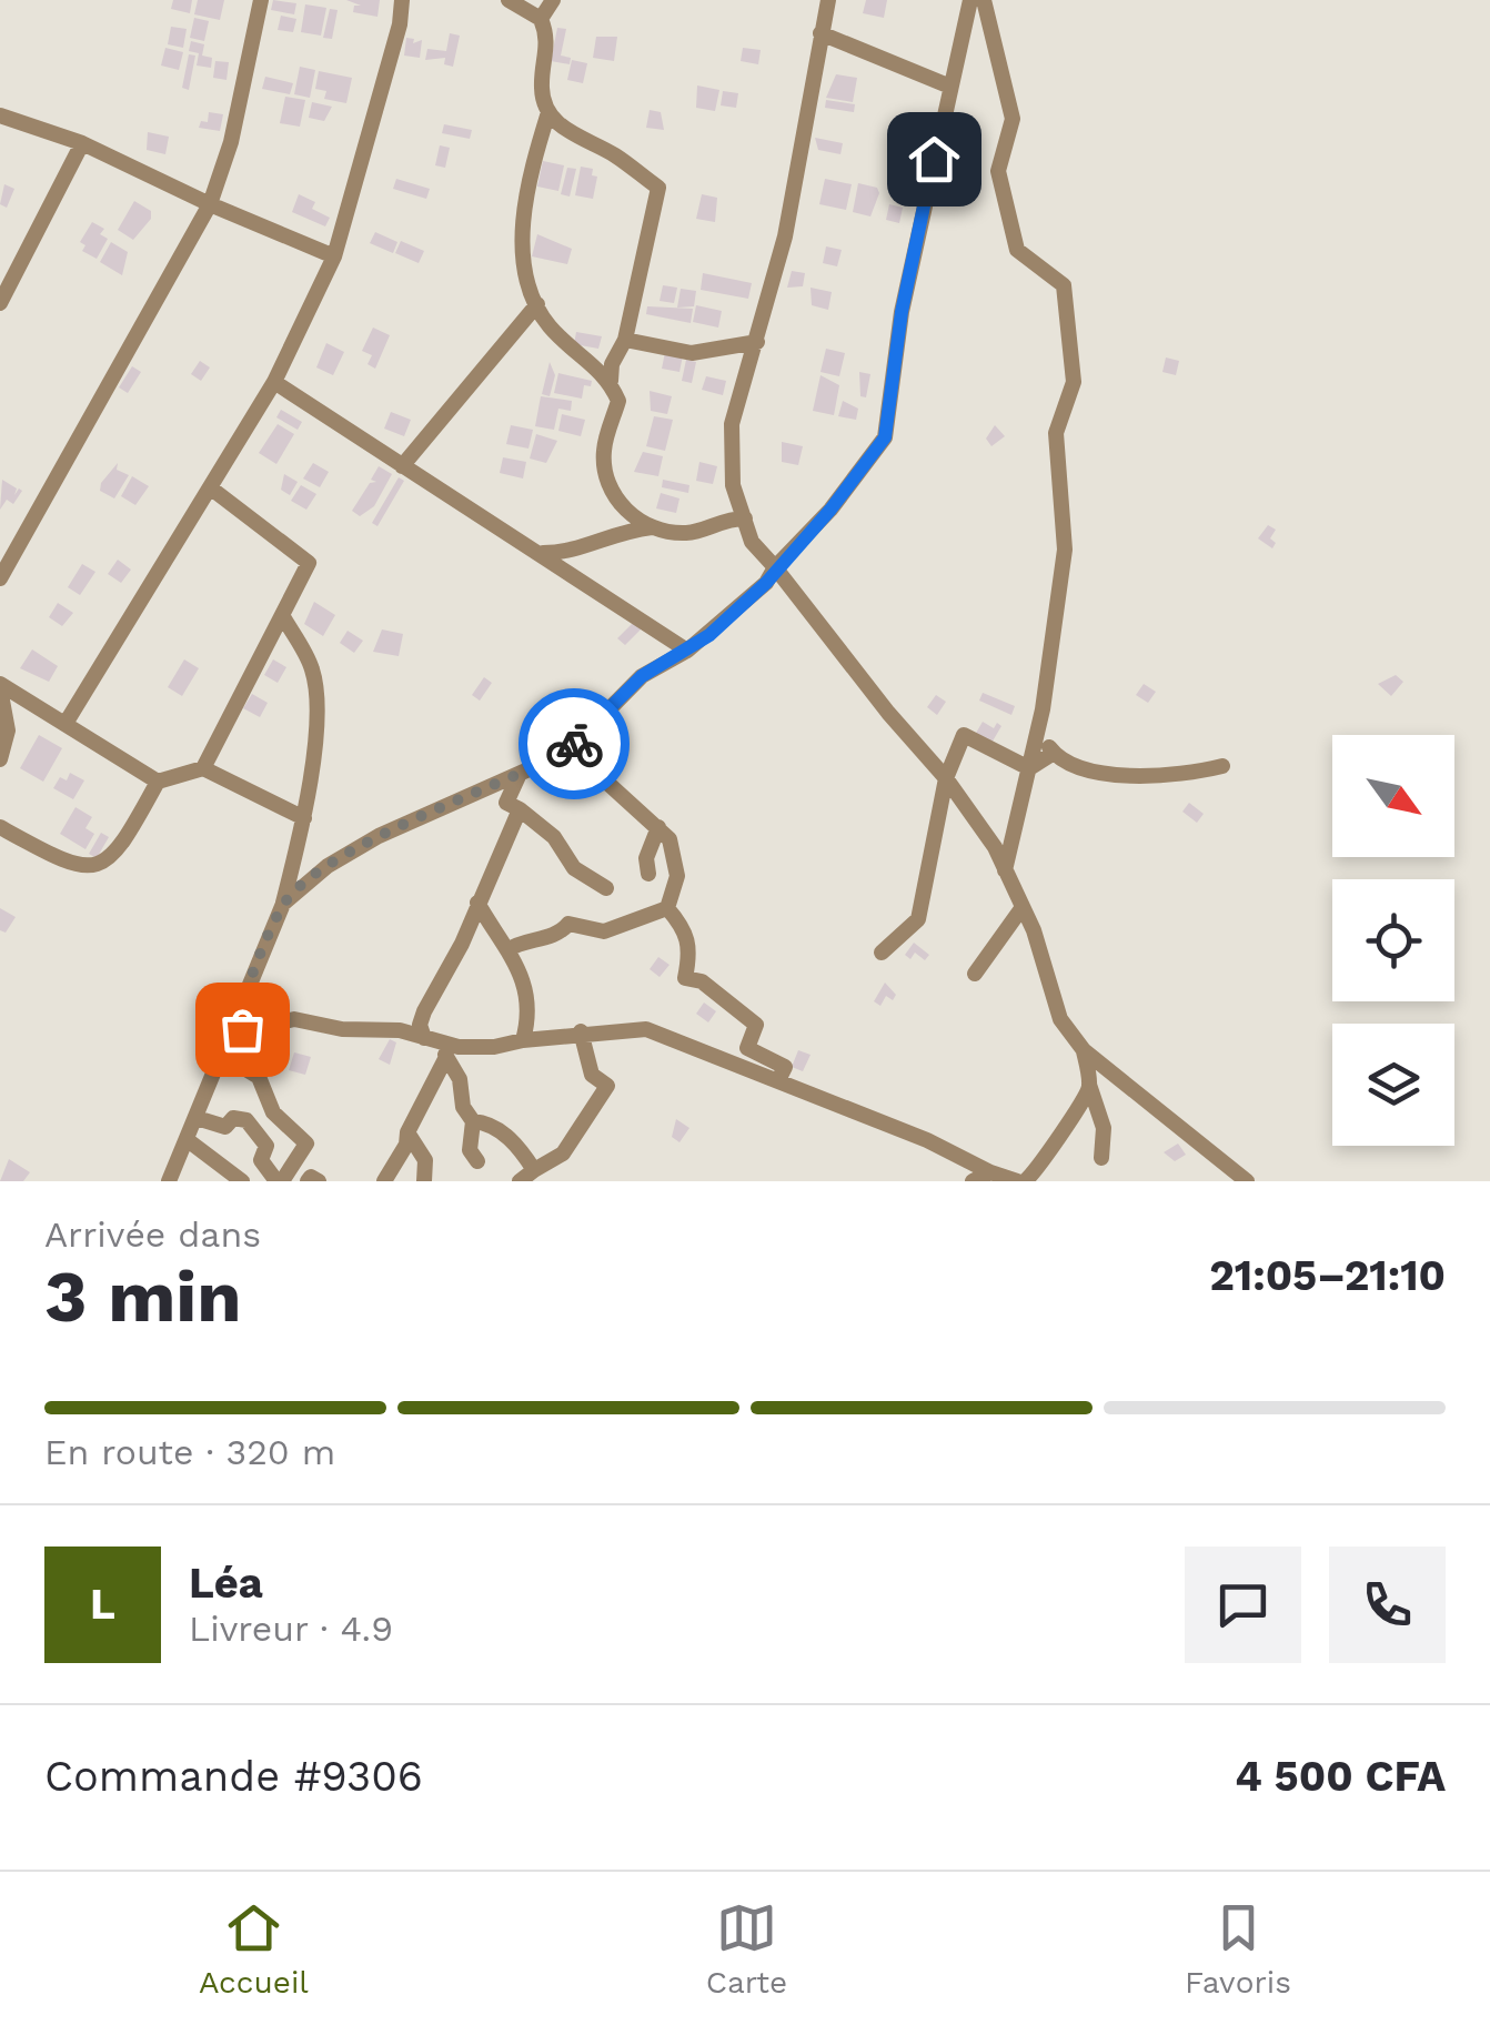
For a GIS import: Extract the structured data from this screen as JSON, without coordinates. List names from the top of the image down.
{
  "north": "bottom right",
  "page": {
    "heading": ["3 min", "Arrivée dans", "21:05–21:10"],
    "panel": [
      "Léa",
      "Livreur · 4.9",
      "Commande #9306",
      "4 500 CFA"
    ],
    "bar": "En route · 320 m",
    "round": "L",
    "tabs": ["Accueil", "Carte", "Favoris"]
  }
}
